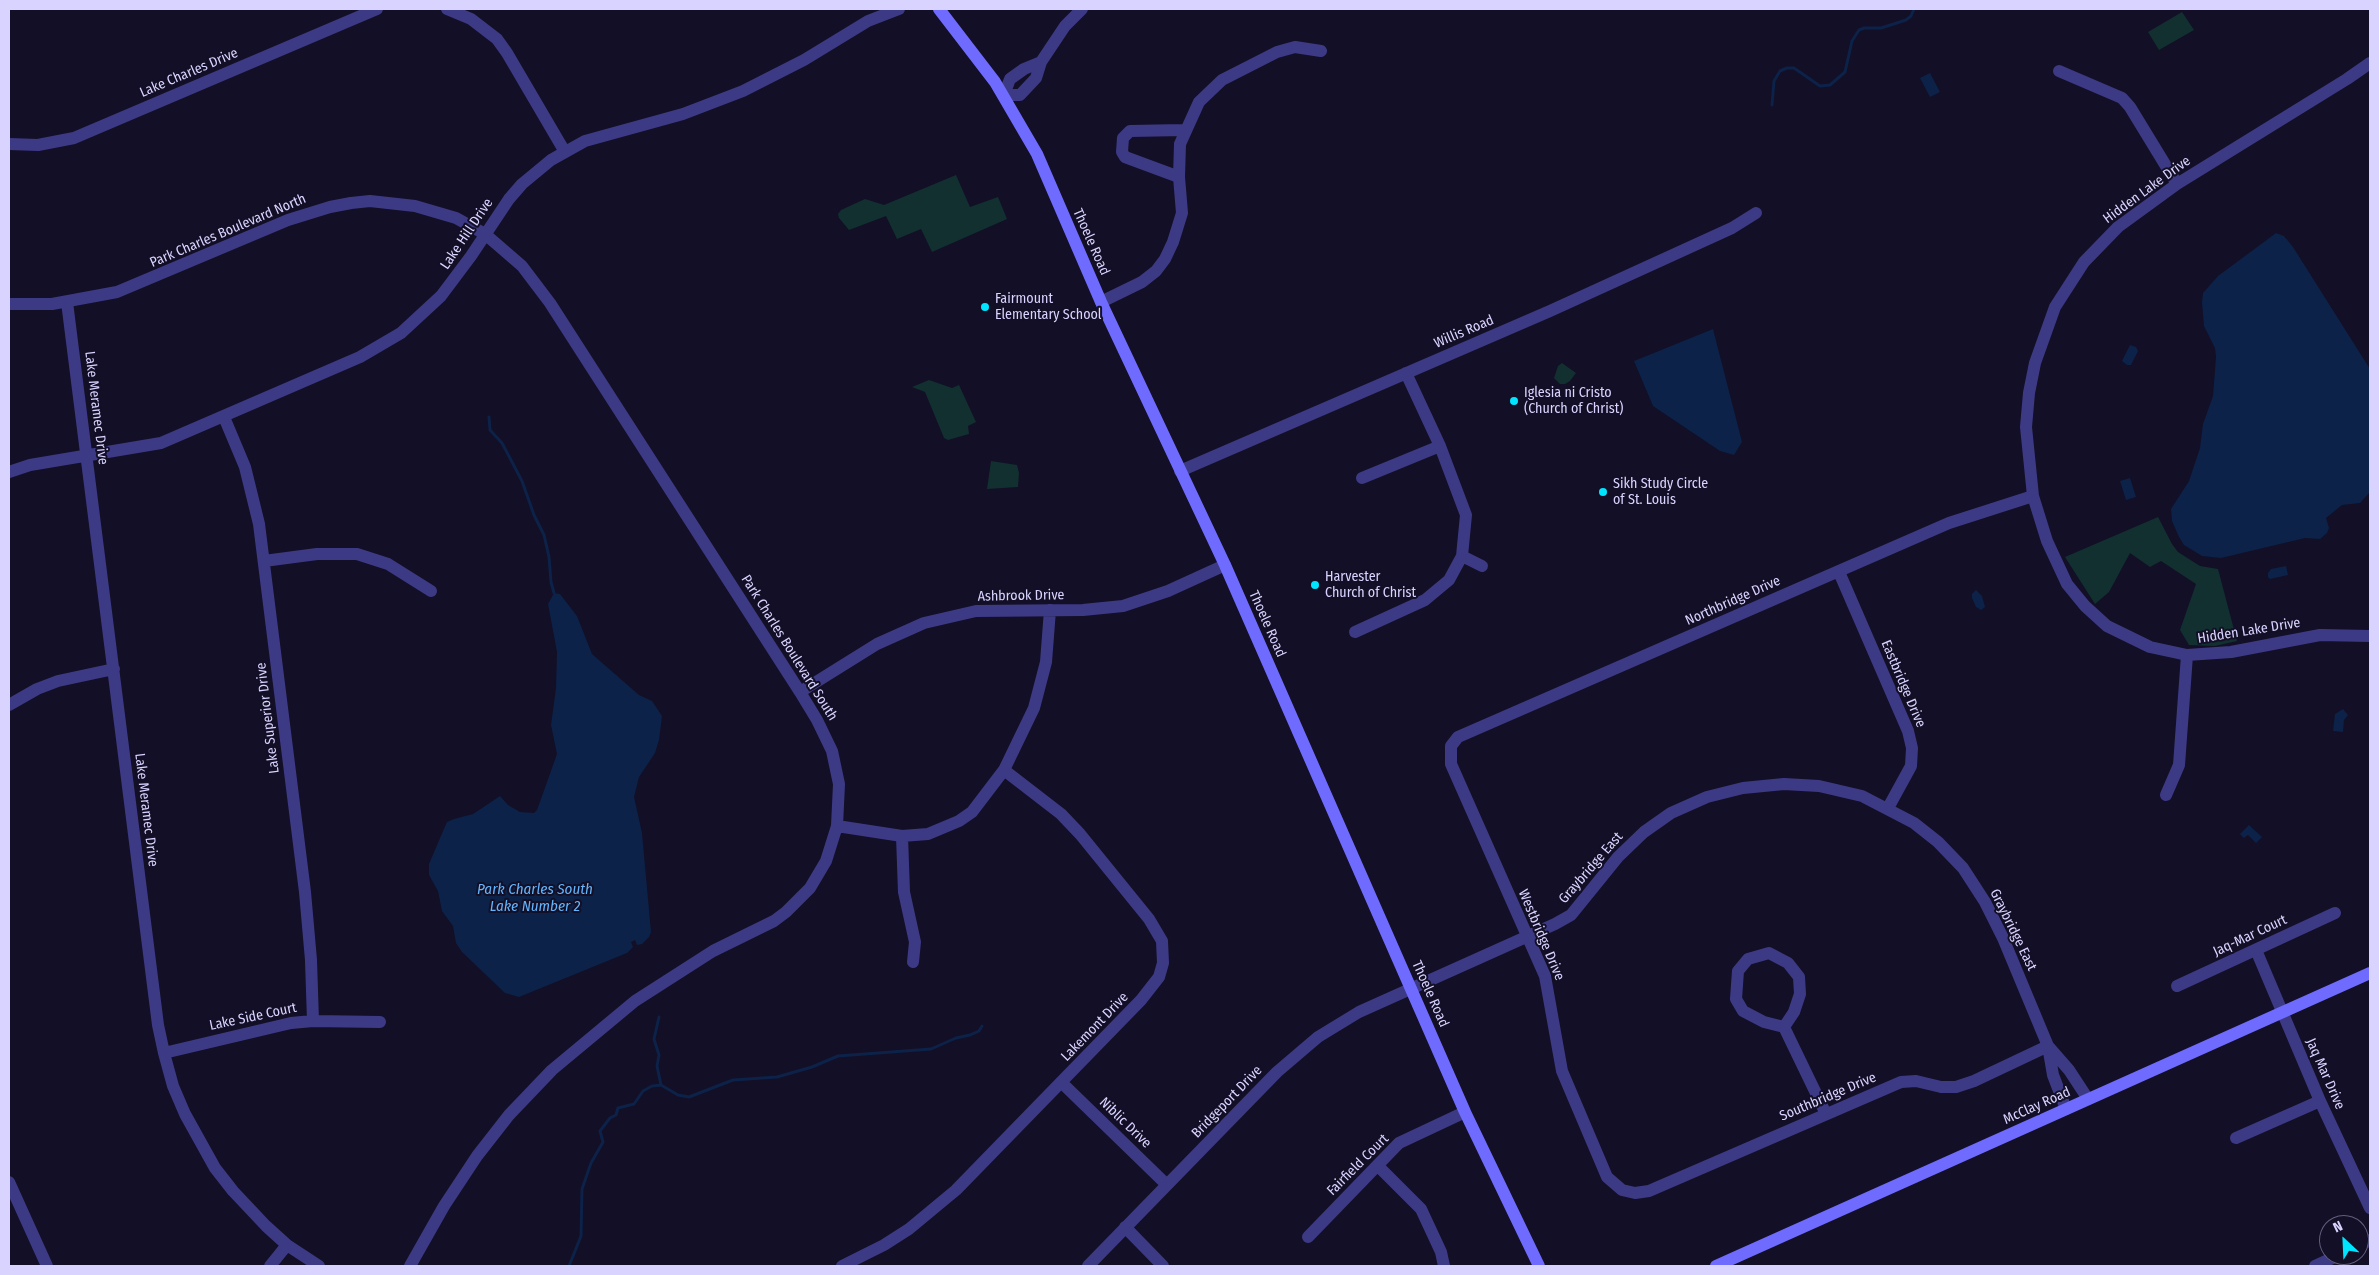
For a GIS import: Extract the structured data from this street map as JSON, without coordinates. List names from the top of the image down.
{
  "streets": {
    "main road": ["Thoele Road", "McClay Road"],
    "street": [
      "Lake Charles Drive",
      "Hidden Lake Drive",
      "Park Charles Boulevard North",
      "Lake Hill Drive",
      "Willis Road",
      "Lake Meramec Drive",
      "Ashbrook Drive",
      "Northbridge Drive",
      "Park Charles Boulevard South",
      "Eastbridge Drive",
      "Lake Superior Drive",
      "Graybridge East",
      "Westbridge Drive",
      "Jaq-Mar Court",
      "Lake Side Court",
      "Lakemont Drive",
      "Jaq Mar Drive",
      "Southbridge Drive",
      "Bridgeport Drive",
      "Niblic Drive",
      "Fairfield Court"
    ]
  },
  "crossings": [
    ["Hidden Lake Drive", "Northbridge Drive"],
    ["Park Charles Boulevard North", "Lake Hill Drive"],
    ["Park Charles Boulevard North", "Lake Meramec Drive"],
    ["Park Charles Boulevard North", "Park Charles Boulevard South"],
    ["Lake Hill Drive", "Lake Meramec Drive"],
    ["Lake Hill Drive", "Park Charles Boulevard South"],
    ["Lake Hill Drive", "Lake Superior Drive"],
    ["Thoele Road", "Willis Road"],
    ["Thoele Road", "Ashbrook Drive"],
    ["Thoele Road", "Graybridge East"],
    ["Thoele Road", "Bridgeport Drive"],
    ["Thoele Road", "Fairfield Court"],
    ["Lake Meramec Drive", "Lake Side Court"],
    ["Ashbrook Drive", "Park Charles Boulevard South"],
    ["Northbridge Drive", "Eastbridge Drive"],
    ["Northbridge Drive", "Westbridge Drive"],
    ["Eastbridge Drive", "Graybridge East"],
    ["Lake Superior Drive", "Lake Side Court"],
    ["Graybridge East", "Westbridge Drive"],
    ["Graybridge East", "Southbridge Drive"],
    ["Graybridge East", "Bridgeport Drive"],
    ["Graybridge East", "McClay Road"],
    ["Westbridge Drive", "Southbridge Drive"],
    ["Jaq-Mar Court", "Jaq Mar Drive"],
    ["Lakemont Drive", "Niblic Drive"],
    ["Jaq Mar Drive", "McClay Road"],
    ["Bridgeport Drive", "Niblic Drive"]
  ],
  "water": ["Park Charles South Lake Number 2"],
  "places": [
    "Fairmount Elementary School",
    "Iglesia ni Cristo (Church of Christ)",
    "Sikh Study Circle of St. Louis",
    "Harvester Church of Christ"
  ],
  "north": "top left"
}
